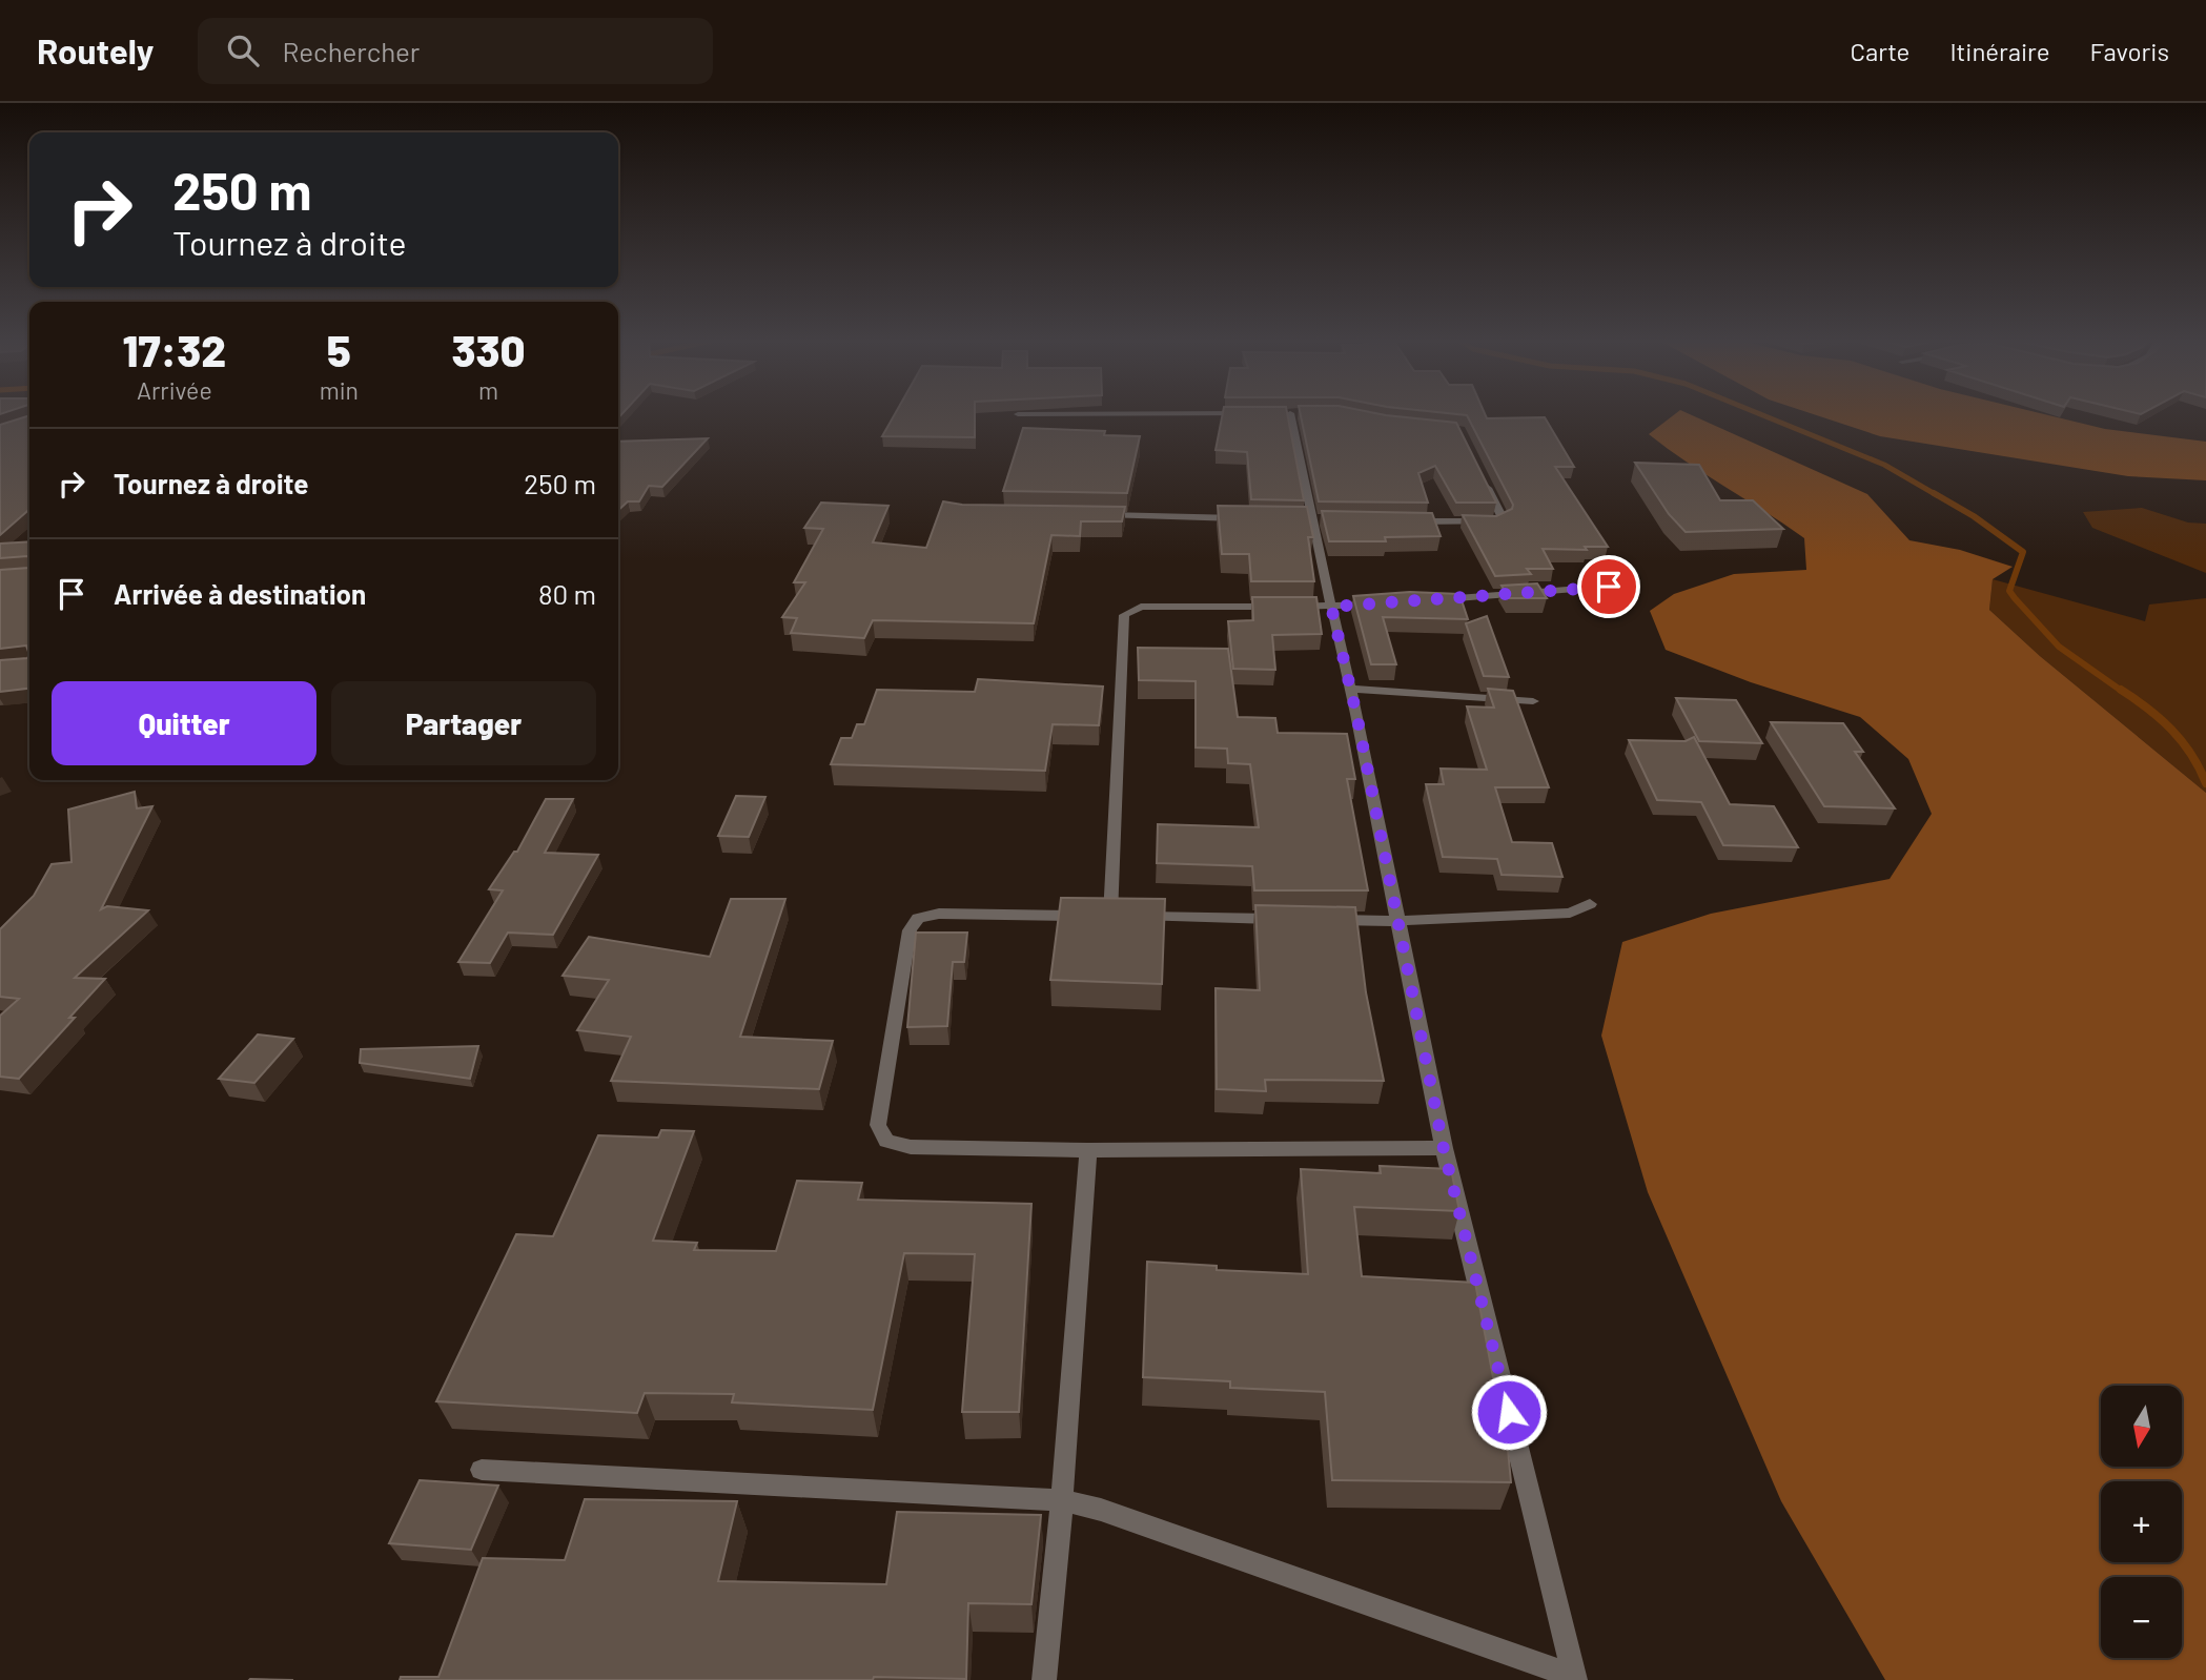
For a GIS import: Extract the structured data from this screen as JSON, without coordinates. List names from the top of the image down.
{
  "north": "bottom",
  "page": {
    "header": "Routely",
    "search": "Rechercher",
    "nav": ["Carte", "Itinéraire", "Favoris"],
    "turn": ["250 m", "Tournez à droite"],
    "eta": [
      "17:32",
      "Arrivée",
      "5",
      "min",
      "330",
      "m"
    ],
    "list": [
      {
        "name": "Tournez à droite",
        "value": "250 m"
      },
      {
        "name": "Arrivée à destination",
        "value": "80 m"
      }
    ],
    "buttons": ["Quitter", "Partager"],
    "map_buttons": ["+", "−"]
  }
}
